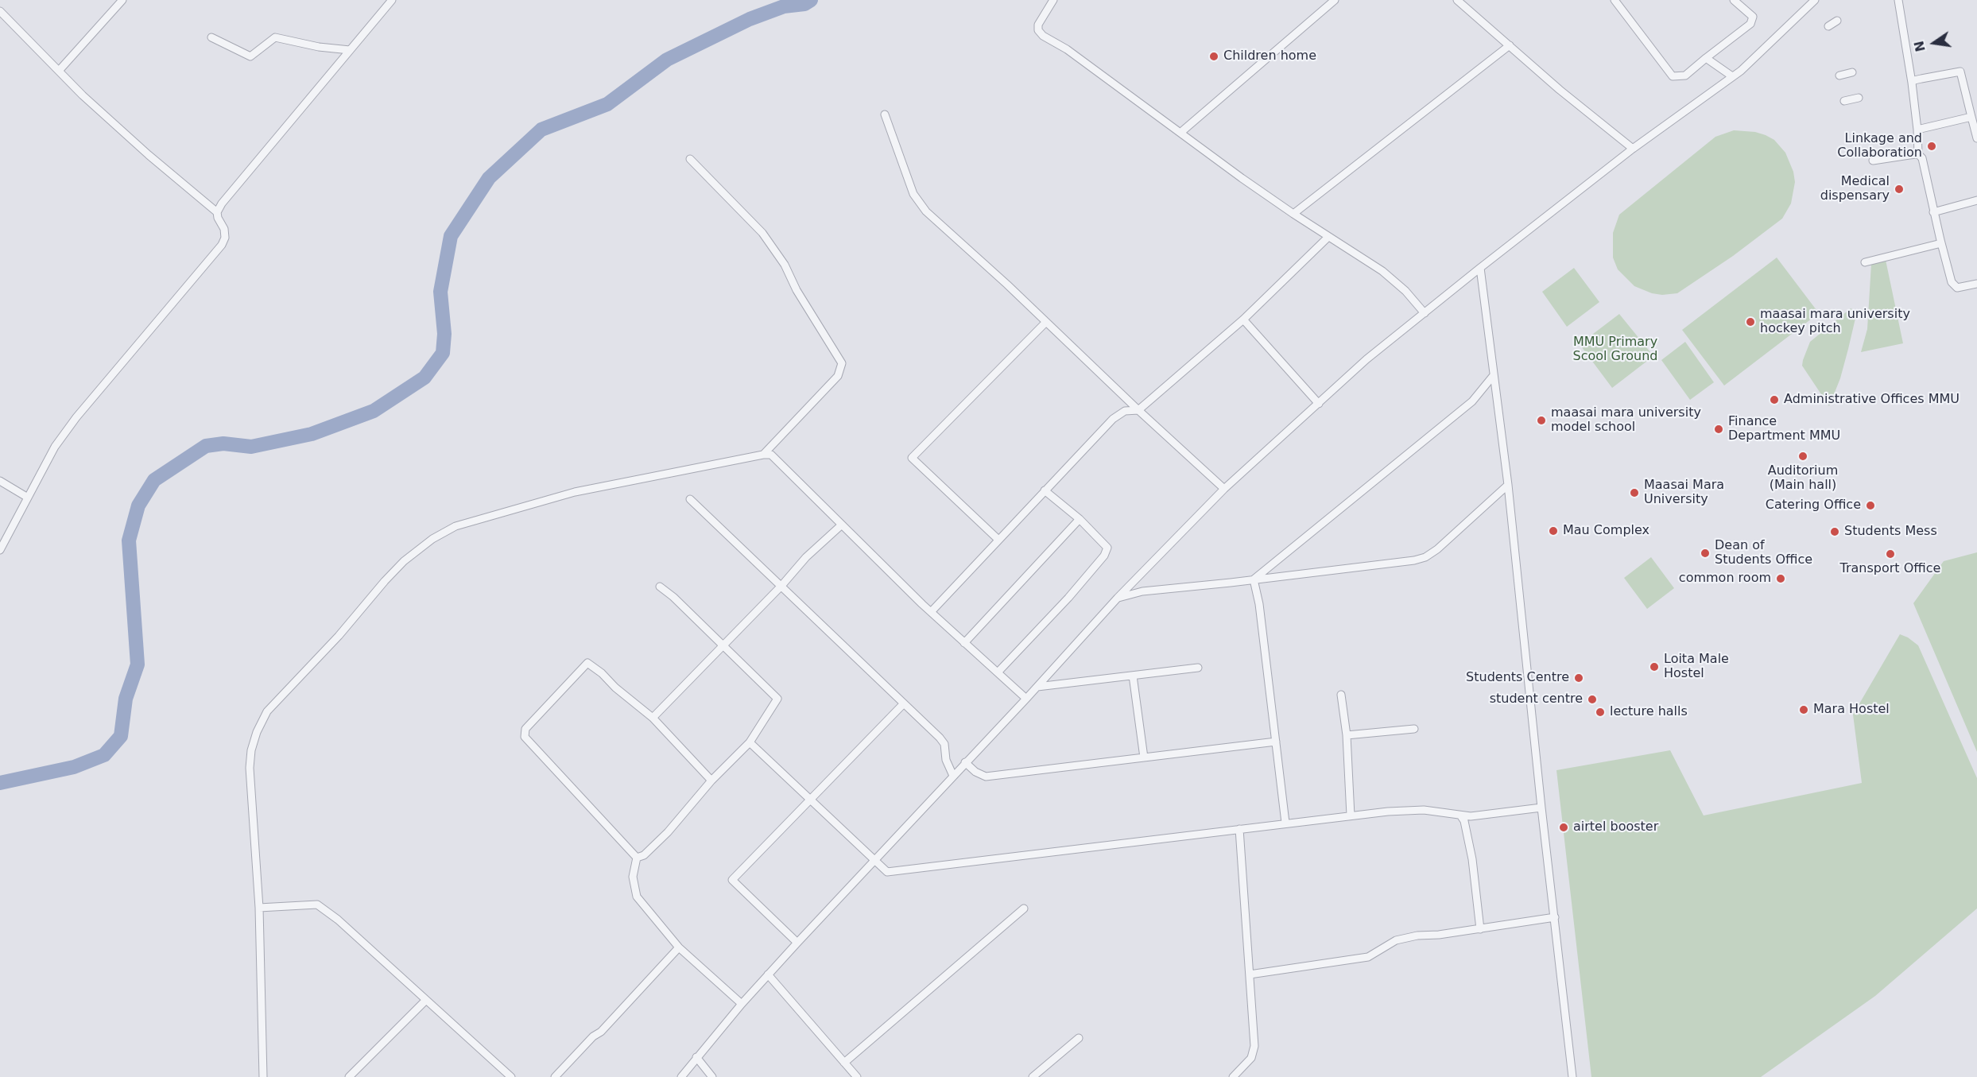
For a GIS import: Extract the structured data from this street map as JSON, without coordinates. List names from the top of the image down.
{
  "parks": ["MMU Primary Scool Ground"],
  "places": [
    "Children home",
    "Linkage and Collaboration",
    "Medical dispensary",
    "maasai mara university hockey pitch",
    "Administrative Offices MMU",
    "maasai mara university model school",
    "Finance Department MMU",
    "Auditorium (Main hall)",
    "Maasai Mara University",
    "Catering Office",
    "Mau Complex",
    "Students Mess",
    "Dean of Students Office",
    "Transport Office",
    "common room",
    "Loita Male Hostel",
    "Students Centre",
    "student centre",
    "Mara Hostel",
    "lecture halls",
    "airtel booster"
  ],
  "north": "left"
}
